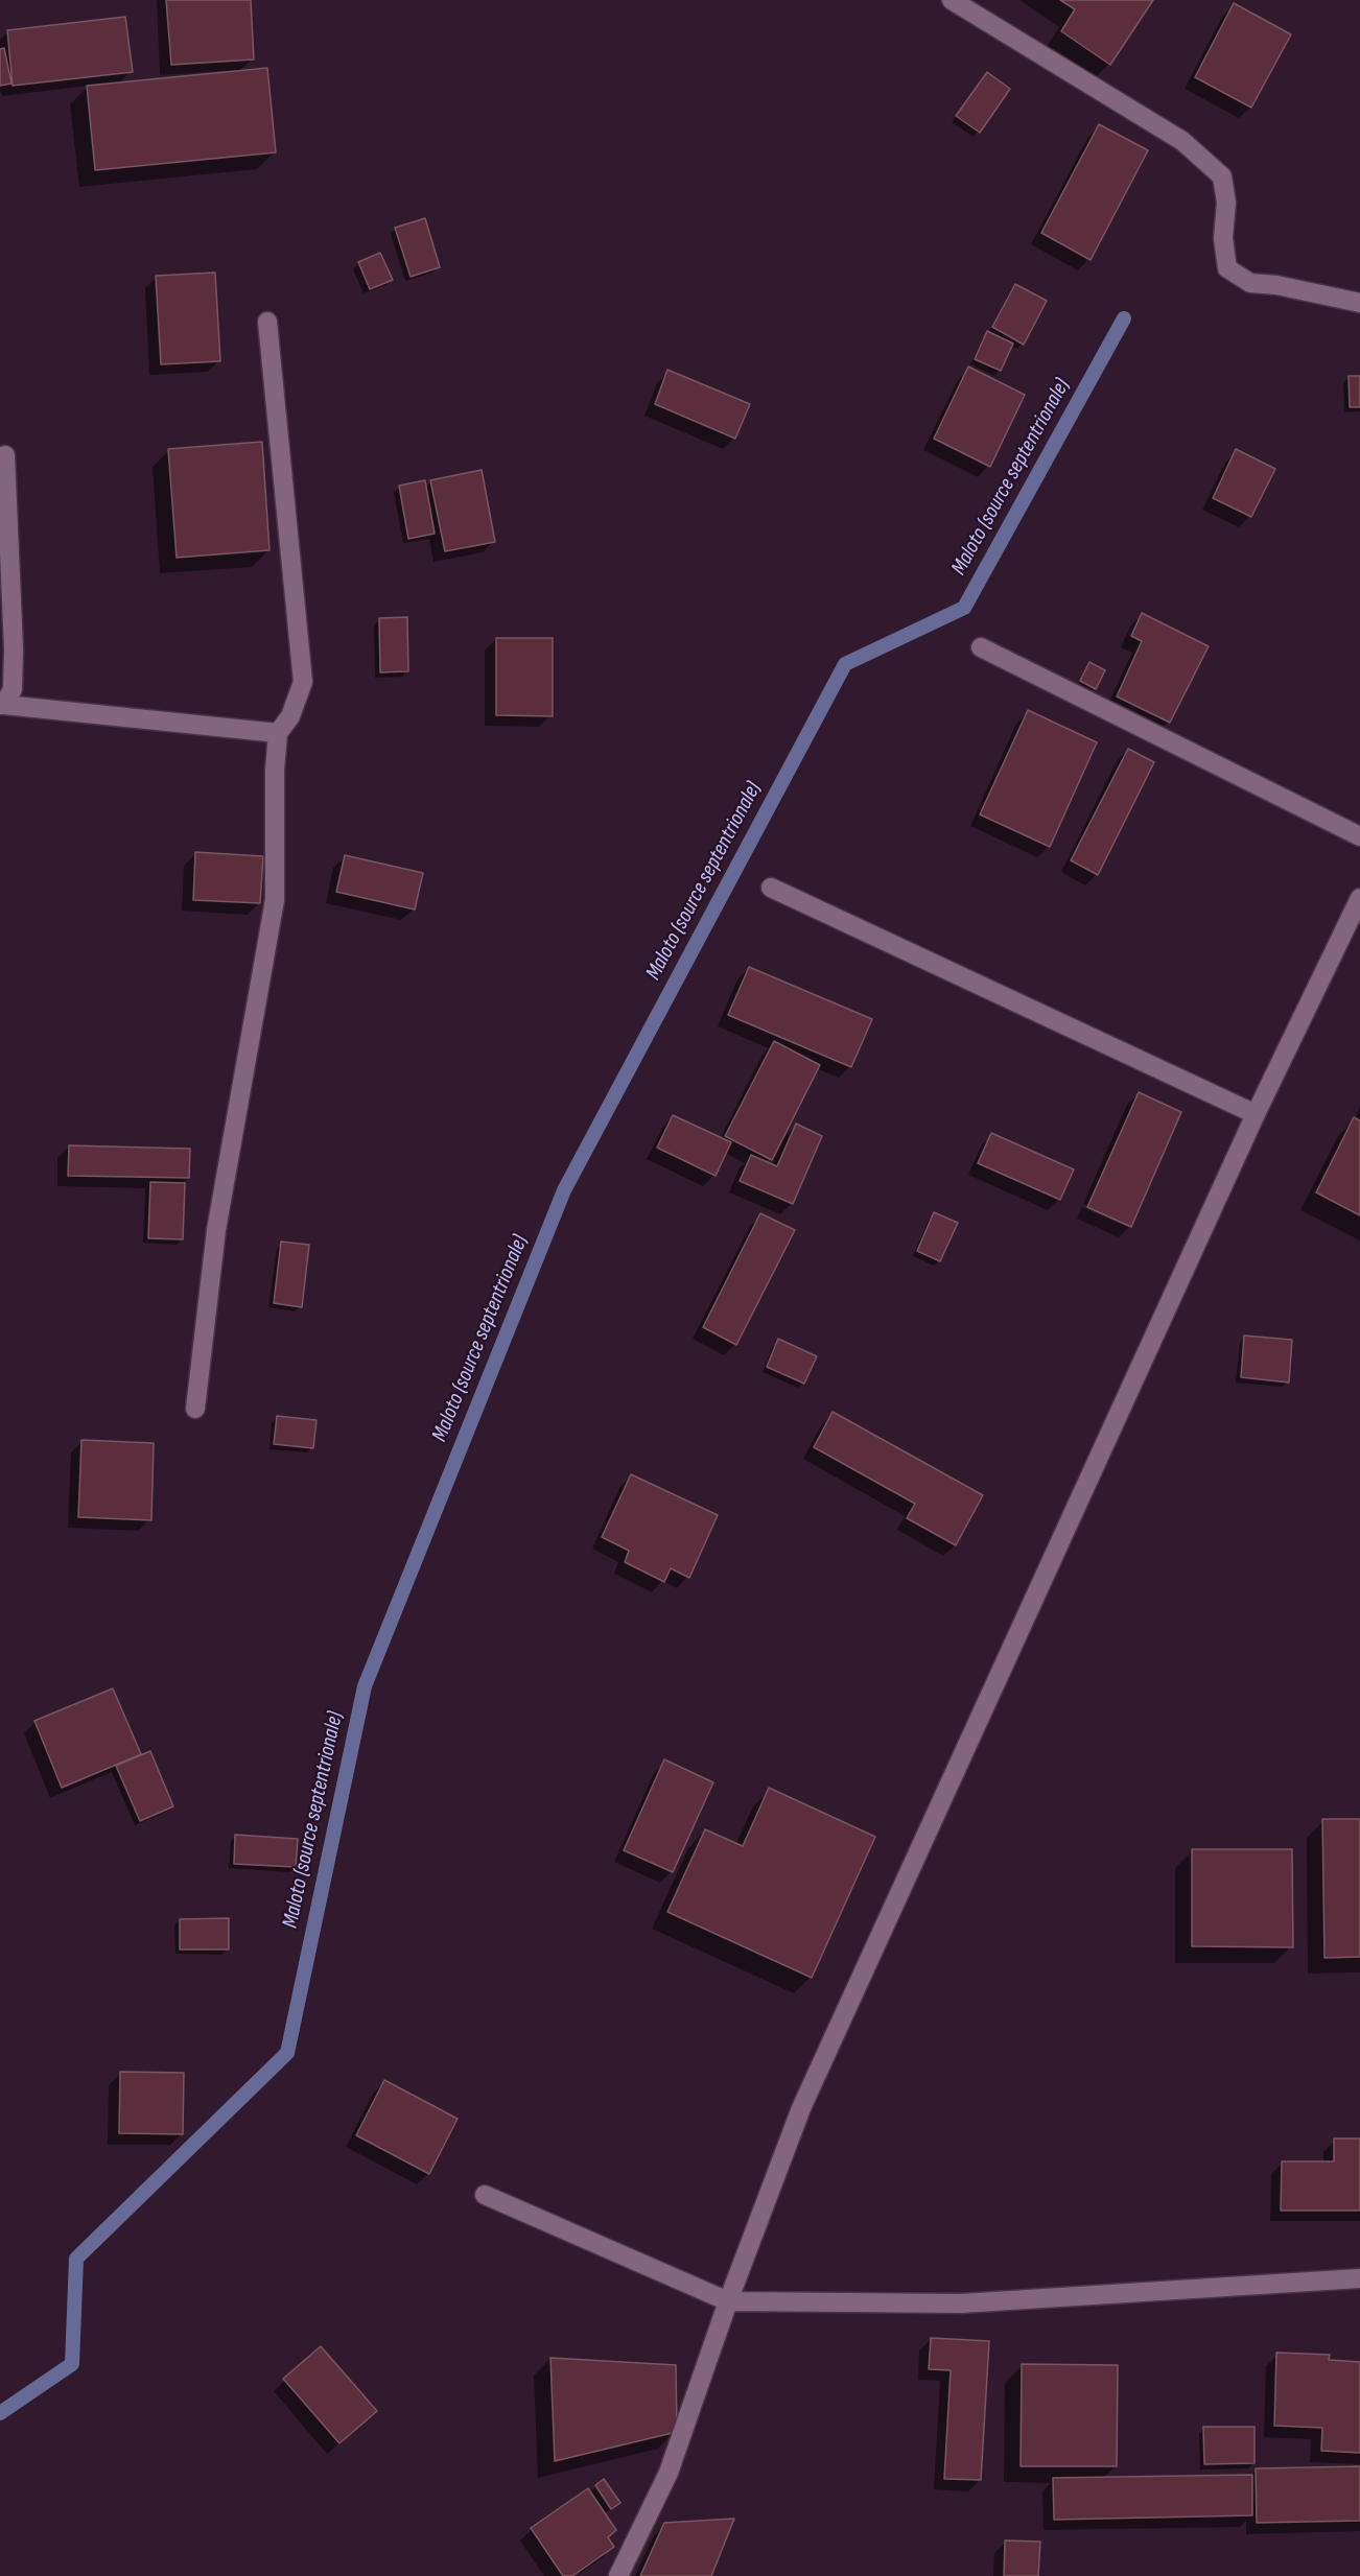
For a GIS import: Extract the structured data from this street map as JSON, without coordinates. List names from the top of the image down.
{
  "water": ["Maloto (source septentrionale)"]
}
